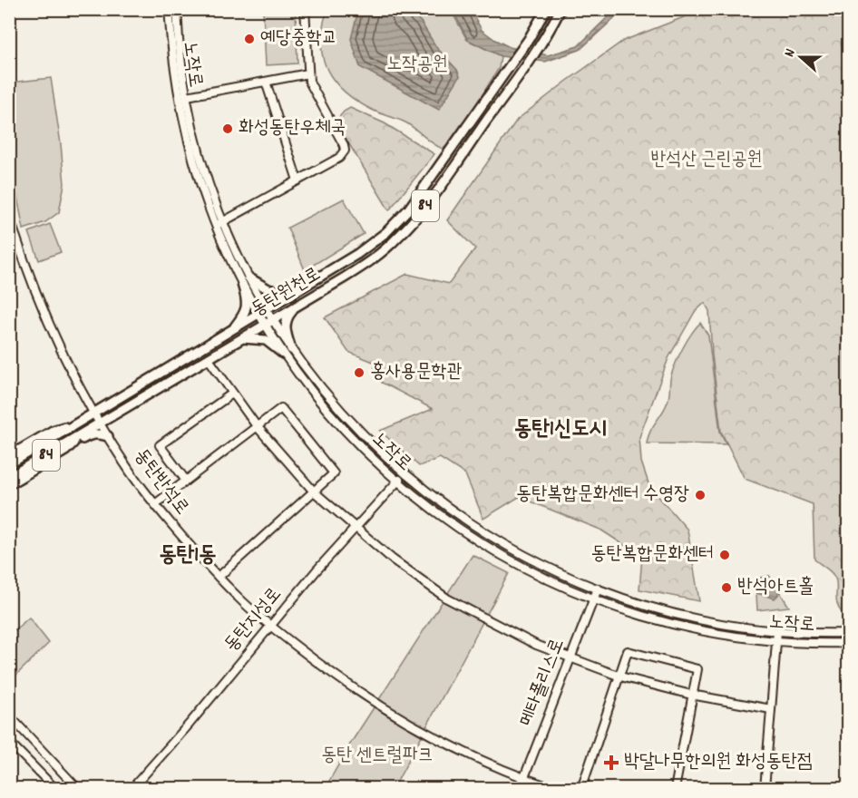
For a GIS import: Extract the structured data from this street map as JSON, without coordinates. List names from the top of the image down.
{
  "streets": {
    "main road": ["84", "동탄원천로"],
    "street": [
      "노작로",
      "동탄반석로",
      "동탄지성로",
      "메타폴리스로"
    ]
  },
  "crossings": [
    ["노작로", "동탄원천로"],
    ["노작로", "동탄지성로"],
    ["노작로", "메타폴리스로"],
    ["동탄원천로", "동탄반석로"],
    ["동탄반석로", "동탄지성로"],
    ["동탄반석로", "메타폴리스로"]
  ],
  "districts": ["동탄1신도시", "동탄1동"],
  "parks": ["노작공원", "반석산 근린공원", "동탄 센트럴파크"],
  "places": {
    "other": [
      "예당중학교",
      "화성동탄우체국",
      "홍사용문학관",
      "동탄복합문화센터 수영장",
      "동탄복합문화센터",
      "반석아트홀"
    ],
    "health": ["박달나무한의원 화성동탄점"]
  },
  "north": "left"
}
